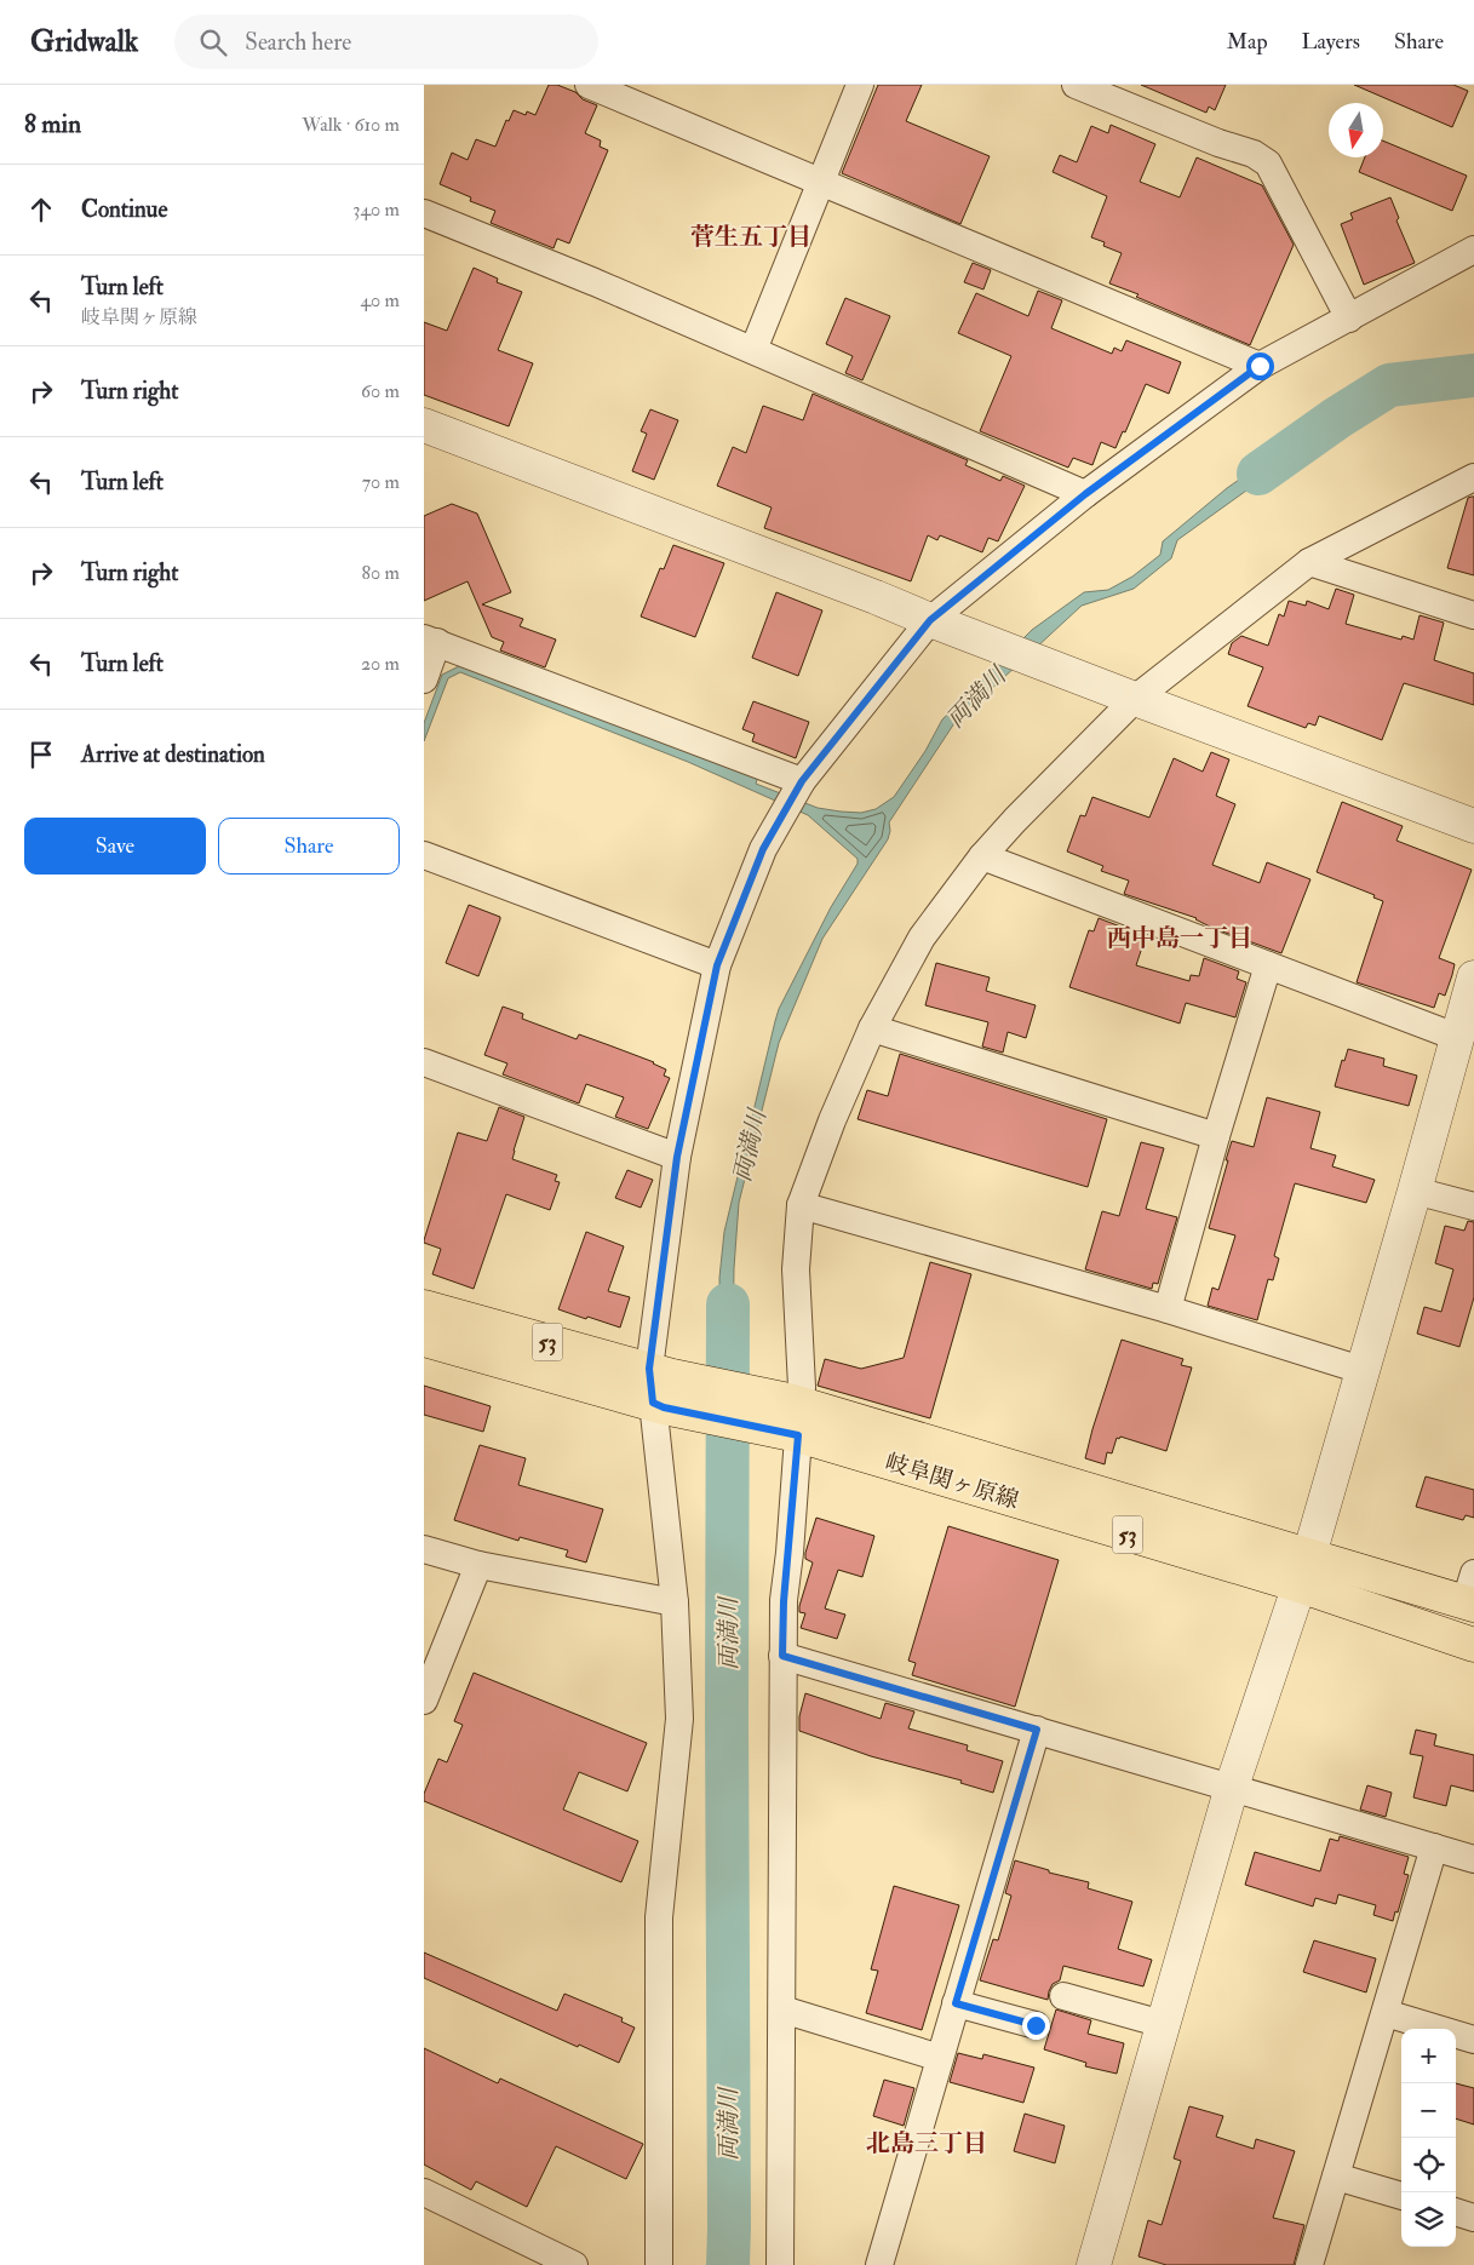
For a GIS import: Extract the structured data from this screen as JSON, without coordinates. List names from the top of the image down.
{
  "streets": {
    "main road": ["53", "岐阜関ヶ原線"]
  },
  "districts": ["菅生五丁目", "西中島一丁目", "北島三丁目"],
  "water": ["両満川"],
  "north": "bottom",
  "page": {
    "header": "Gridwalk",
    "search": "Search here",
    "nav": ["Map", "Layers", "Share"],
    "heading": ["8 min", "Walk · 610 m"],
    "list": [
      ["Continue", "340 m"],
      ["Turn left", "岐阜関ヶ原線", "40 m"],
      ["Turn right", "60 m"],
      ["Turn left", "70 m"],
      ["Turn right", "80 m"],
      ["Turn left", "20 m"],
      "Arrive at destination"
    ],
    "buttons": ["Save", "Share"],
    "map_buttons": ["+", "−"]
  }
}
